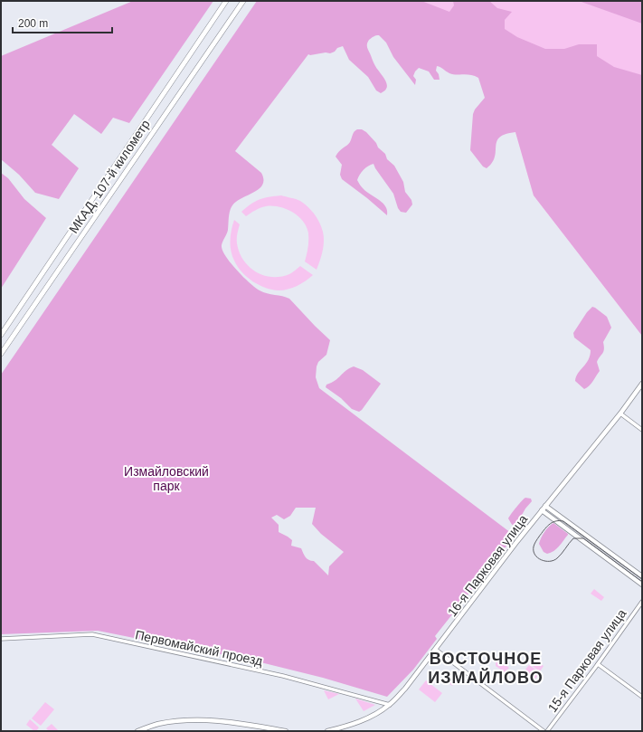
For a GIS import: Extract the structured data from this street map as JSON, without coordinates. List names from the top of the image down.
{
  "streets": {
    "highway": ["МКАД, 107-й километр"],
    "main road": ["16-я Парковая улица"],
    "street": ["Первомайский проезд", "15-я Парковая улица"]
  },
  "crossings": [
    ["16-я Парковая улица", "Первомайский проезд"]
  ],
  "districts": ["ВОСТОЧНОЕ ИЗМАЙЛОВО"],
  "parks": ["Измайловский парк"],
  "scale_bar": "200 m"
}
